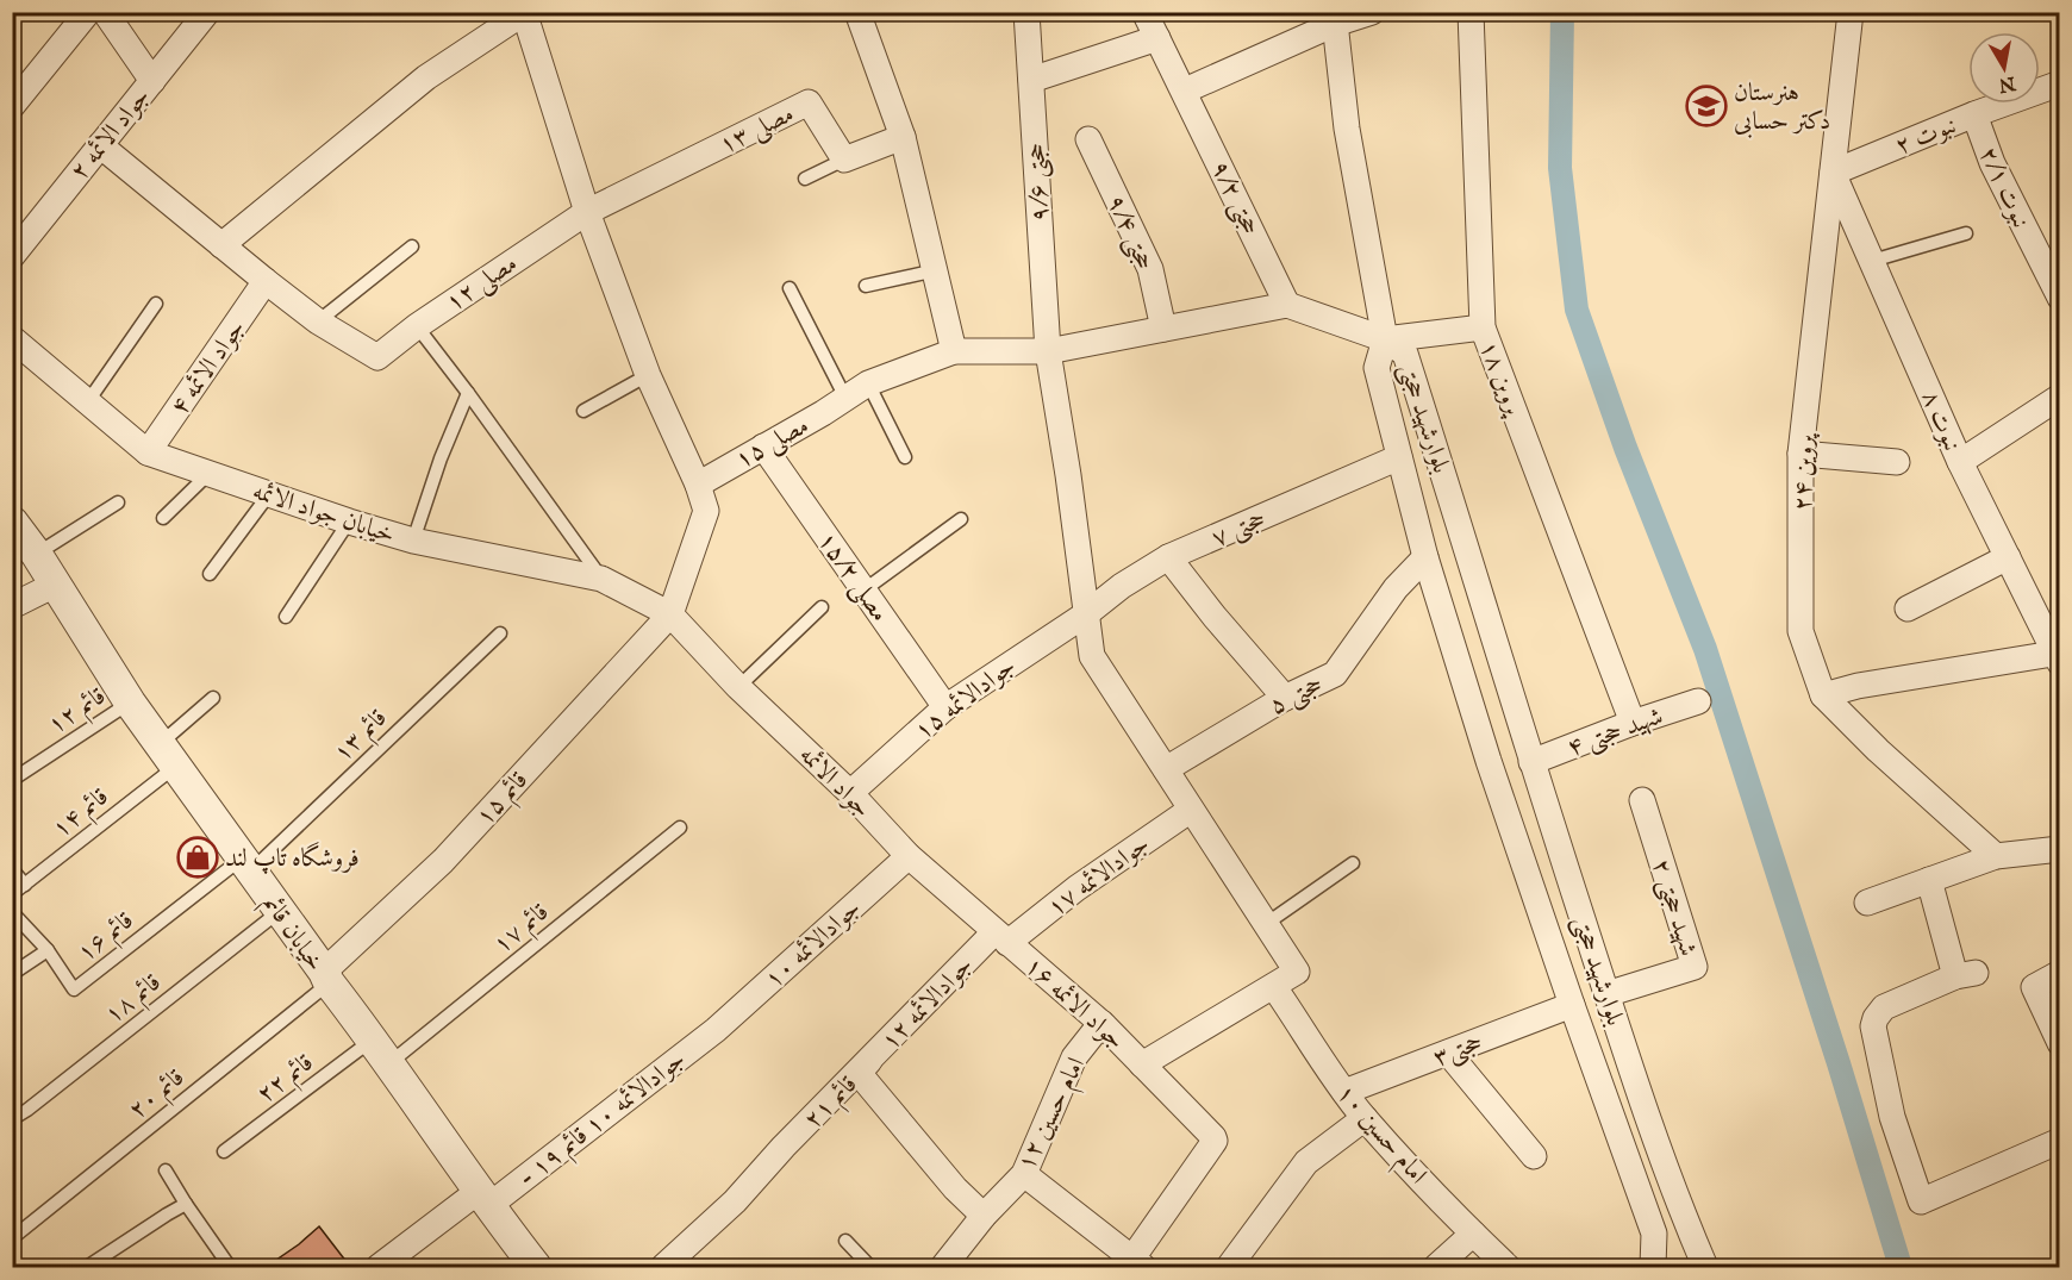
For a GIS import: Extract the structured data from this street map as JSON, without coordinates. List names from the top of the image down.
{
  "streets": {
    "street": [
      "مصلی ۱۳",
      "جواد الائمه ۲",
      "نبوت ۲",
      "حجتی ۹/۶",
      "نبوت ۲/۱",
      "حجتی ۹/۲",
      "حجتی ۹/۴",
      "مصلی ۱۲",
      "جواد الائمه ۴",
      "پروین ۱۸",
      "بلوارشهید حجتی",
      "نبوت ۸",
      "مصلی ۱۵",
      "پروین ۲۴",
      "خیابان جواد الائمه",
      "حجتی ۷",
      "مصلی ۱۵/۲",
      "حجتی ۵",
      "جوادالائمه ۱۵",
      "شهید حجتی ۴",
      "جواد الائمه",
      "قائم ۱۵",
      "جوادالائمه ۱۷",
      "شهید حجتی ۲",
      "خیابان قائم",
      "جوادالائمه ۱۰",
      "جواد الائمه ۱۶",
      "حجتی۳",
      "قائم ۲۱",
      "امام حسین ۱۲",
      "- جوادالائمه ۱۰ قائم ۱۹",
      "۱۰ امام حسین"
    ],
    "lane": [
      "قائم ۱۲",
      "قائم ۱۳",
      "قائم ۱۴",
      "قائم ۱۷",
      "قائم ۱۶",
      "قائم ۱۸",
      "قائم ۲۲",
      "قائم ۲۰"
    ]
  },
  "crossings": [
    ["مصلی ۱۳", "مصلی ۱۲"],
    ["نبوت ۲", "نبوت ۲/۱"],
    ["نبوت ۲", "نبوت ۸"],
    ["نبوت ۲", "پروین ۲۴"],
    ["حجتی ۹/۶", "حجتی ۷"],
    ["حجتی ۹/۶", "حجتی ۵"],
    ["حجتی ۹/۶", "جوادالائمه ۱۵"],
    ["حجتی ۹/۶", "جوادالائمه ۱۷"],
    ["حجتی ۹/۶", "۱۰ امام حسین"],
    ["جواد الائمه ۴", "خیابان جواد الائمه"],
    ["پروین ۱۸", "شهید حجتی ۴"],
    ["بلوارشهید حجتی", "حجتی ۷"],
    ["بلوارشهید حجتی", "حجتی ۵"],
    ["بلوارشهید حجتی", "شهید حجتی ۴"],
    ["بلوارشهید حجتی", "شهید حجتی ۲"],
    ["بلوارشهید حجتی", "حجتی۳"],
    ["نبوت ۸", "پروین ۲۴"],
    ["مصلی ۱۵", "مصلی ۱۵/۲"],
    ["خیابان جواد الائمه", "جواد الائمه"],
    ["خیابان جواد الائمه", "قائم ۱۵"],
    ["حجتی ۷", "جوادالائمه ۱۵"],
    ["مصلی ۱۵/۲", "جوادالائمه ۱۵"],
    ["جوادالائمه ۱۵", "جواد الائمه"],
    ["قائم ۱۲", "خیابان قائم"],
    ["قائم ۱۳", "خیابان قائم"],
    ["قائم ۱۳", "قائم ۱۶"],
    ["جواد الائمه", "قائم ۱۵"],
    ["جواد الائمه", "جوادالائمه ۱۷"],
    ["جواد الائمه", "جوادالائمه ۱۰"],
    ["جواد الائمه", "جواد الائمه ۱۶"],
    ["جواد الائمه", "قائم ۲۱"],
    ["قائم ۱۵", "خیابان قائم"],
    ["قائم ۱۵", "قائم ۲۰"],
    ["قائم ۱۴", "خیابان قائم"],
    ["جوادالائمه ۱۷", "جواد الائمه ۱۶"],
    ["جوادالائمه ۱۷", "قائم ۲۱"],
    ["قائم ۱۷", "خیابان قائم"],
    ["قائم ۱۷", "قائم ۲۲"],
    ["خیابان قائم", "قائم ۱۶"],
    ["خیابان قائم", "قائم ۱۸"],
    ["خیابان قائم", "قائم ۲۲"],
    ["خیابان قائم", "قائم ۲۰"],
    ["خیابان قائم", "- جوادالائمه ۱۰ قائم ۱۹"],
    ["جوادالائمه ۱۰", "- جوادالائمه ۱۰ قائم ۱۹"],
    ["جواد الائمه ۱۶", "قائم ۲۱"],
    ["جواد الائمه ۱۶", "امام حسین ۱۲"],
    ["حجتی۳", "۱۰ امام حسین"]
  ],
  "places": {
    "school or university": ["هنرستان دکتر حسابی"],
    "shop": ["فروشگاه تاپ لند"]
  },
  "north": "bottom"
}
